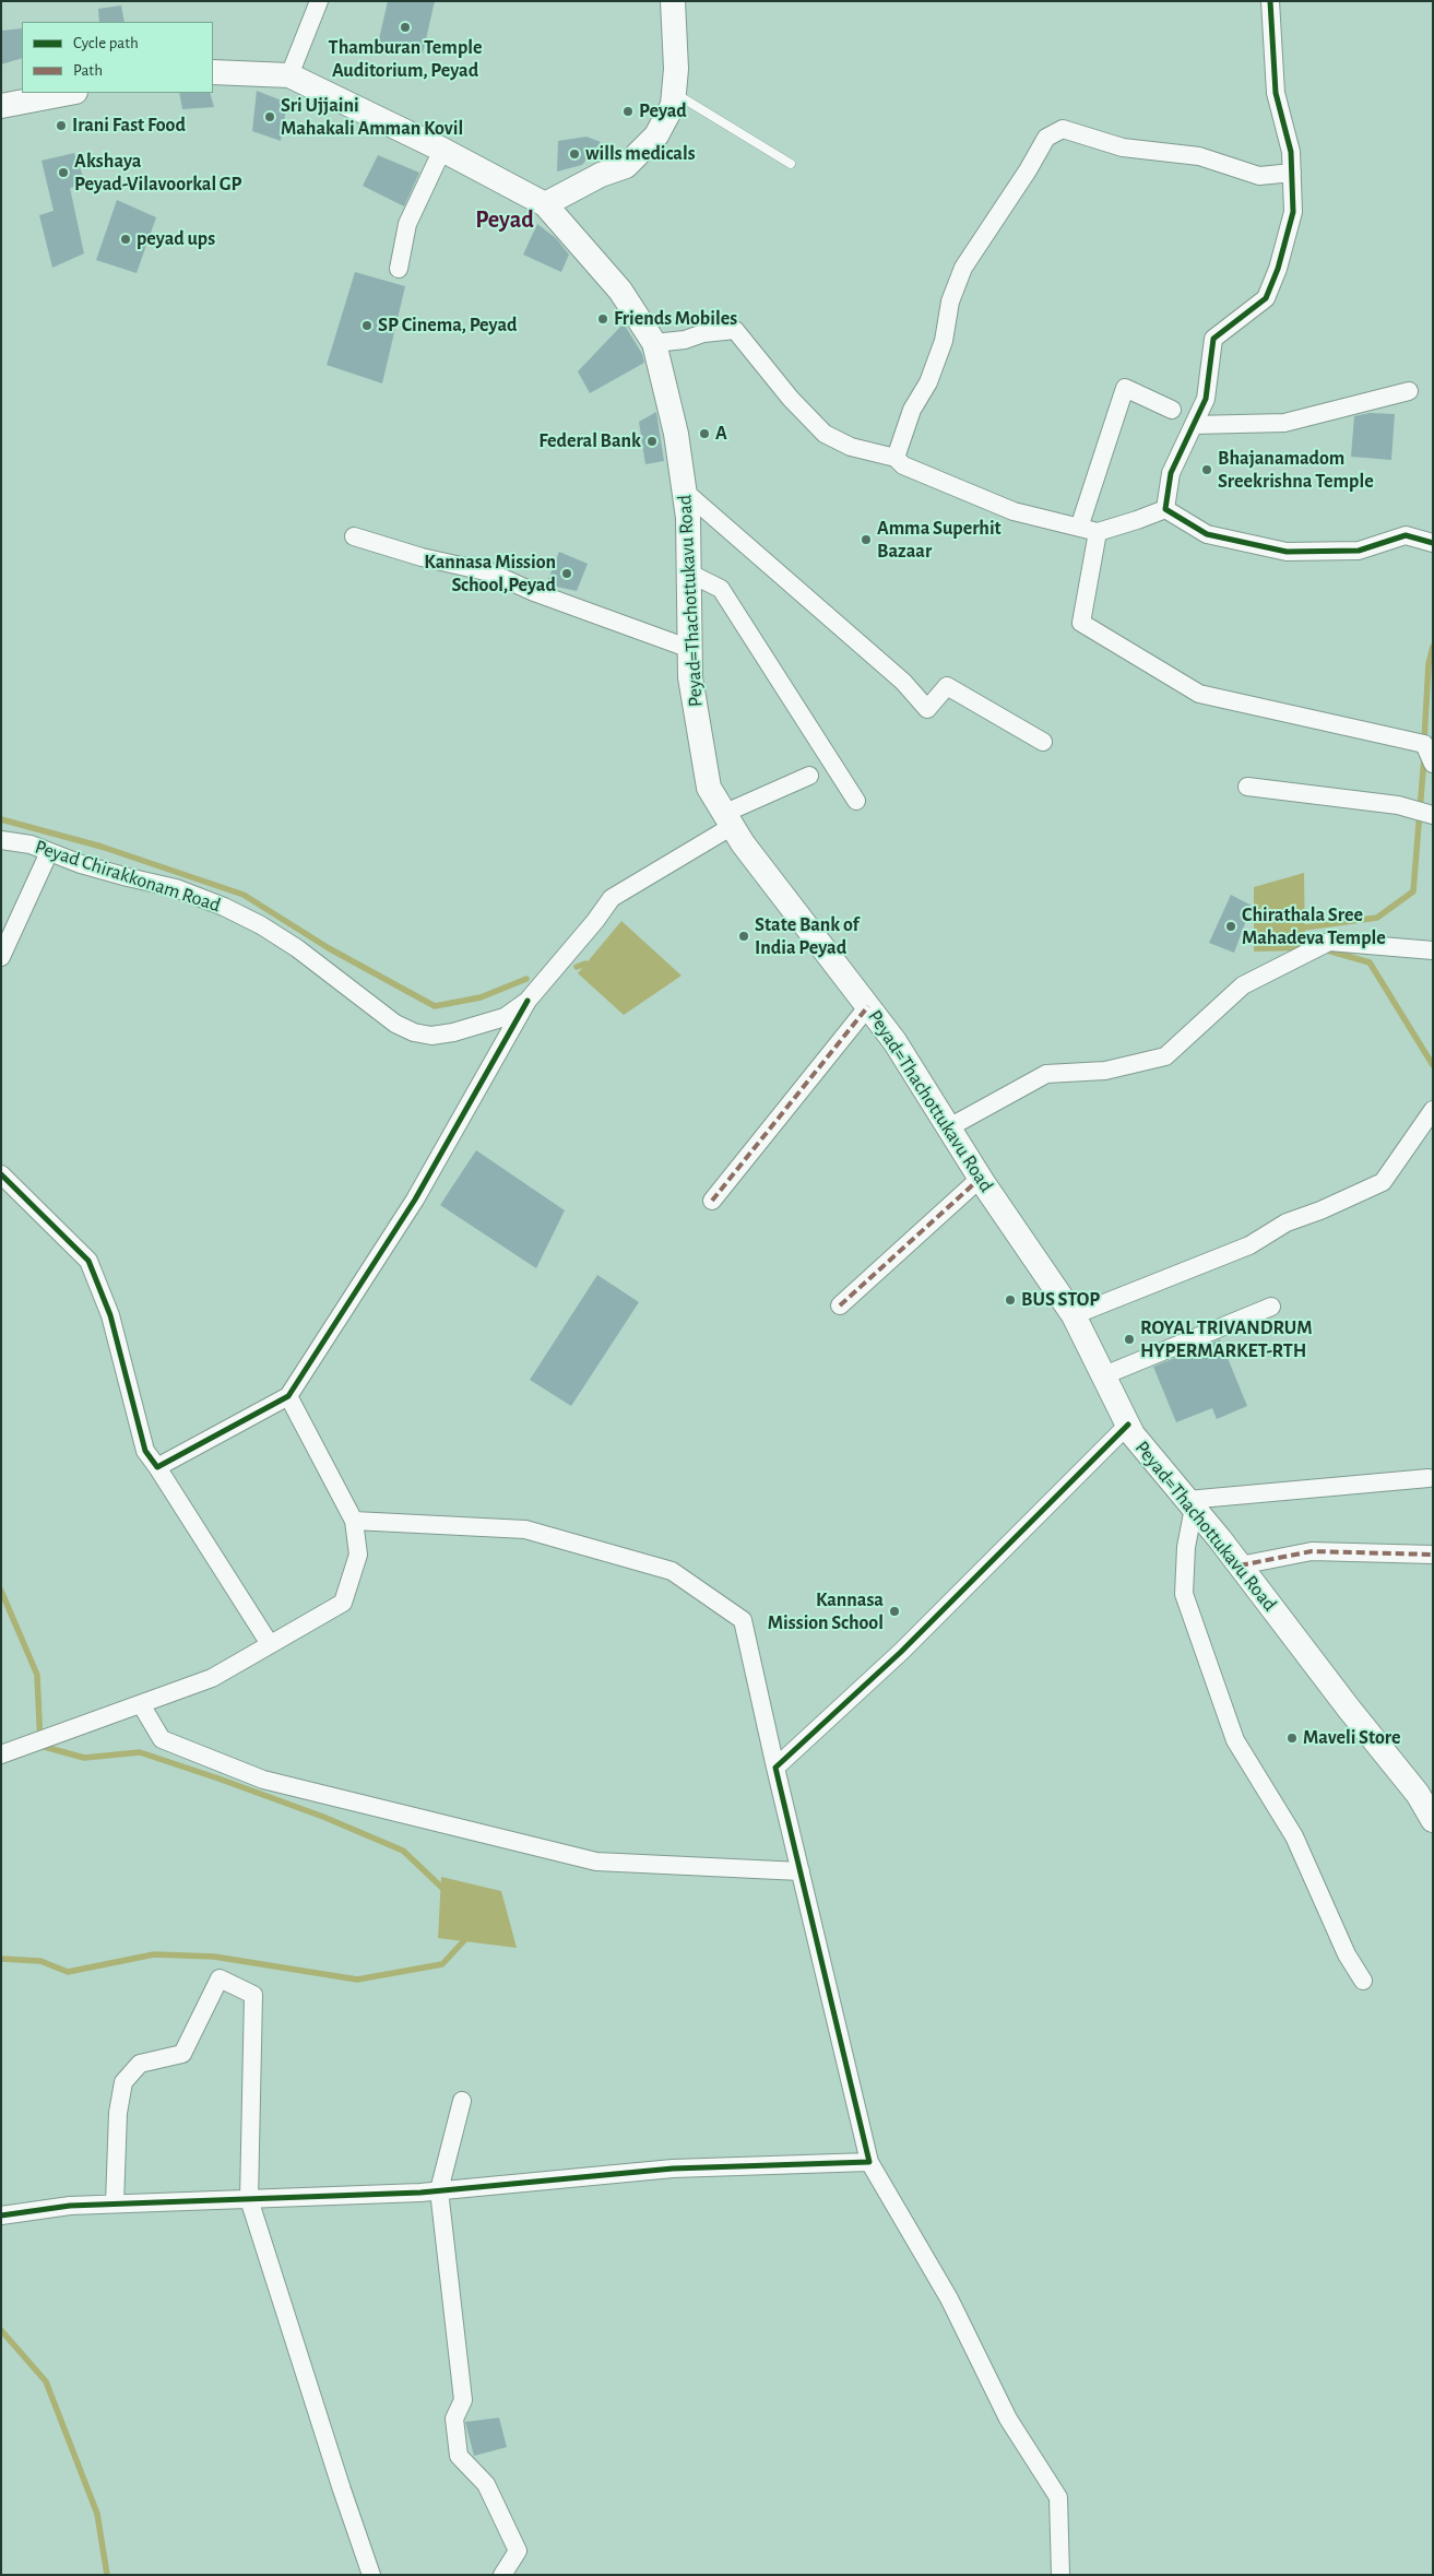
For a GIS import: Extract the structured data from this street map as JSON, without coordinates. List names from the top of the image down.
{
  "streets": {
    "main road": ["Peyad=Thachottukavu Road"],
    "street": ["Peyad Chirakkonam Road"]
  },
  "crossings": [
    ["Peyad=Thachottukavu Road", "Peyad Chirakkonam Road"]
  ],
  "districts": ["Peyad"],
  "places": [
    "Thamburan Temple Auditorium, Peyad",
    "Peyad",
    "Sri Ujjaini Mahakali Amman Kovil",
    "Irani Fast Food",
    "wills medicals",
    "Akshaya Peyad-Vilavoorkal GP",
    "peyad ups",
    "Friends Mobiles",
    "SP Cinema, Peyad",
    "A",
    "Federal Bank",
    "Bhajanamadom Sreekrishna Temple",
    "Amma Superhit Bazaar",
    "Kannasa Mission School,Peyad",
    "Chirathala Sree Mahadeva Temple",
    "State Bank of India Peyad",
    "BUS STOP",
    "ROYAL TRIVANDRUM HYPERMARKET-RTH",
    "Kannasa Mission School",
    "Maveli Store"
  ],
  "legend": ["Cycle path", "Path"]
}
